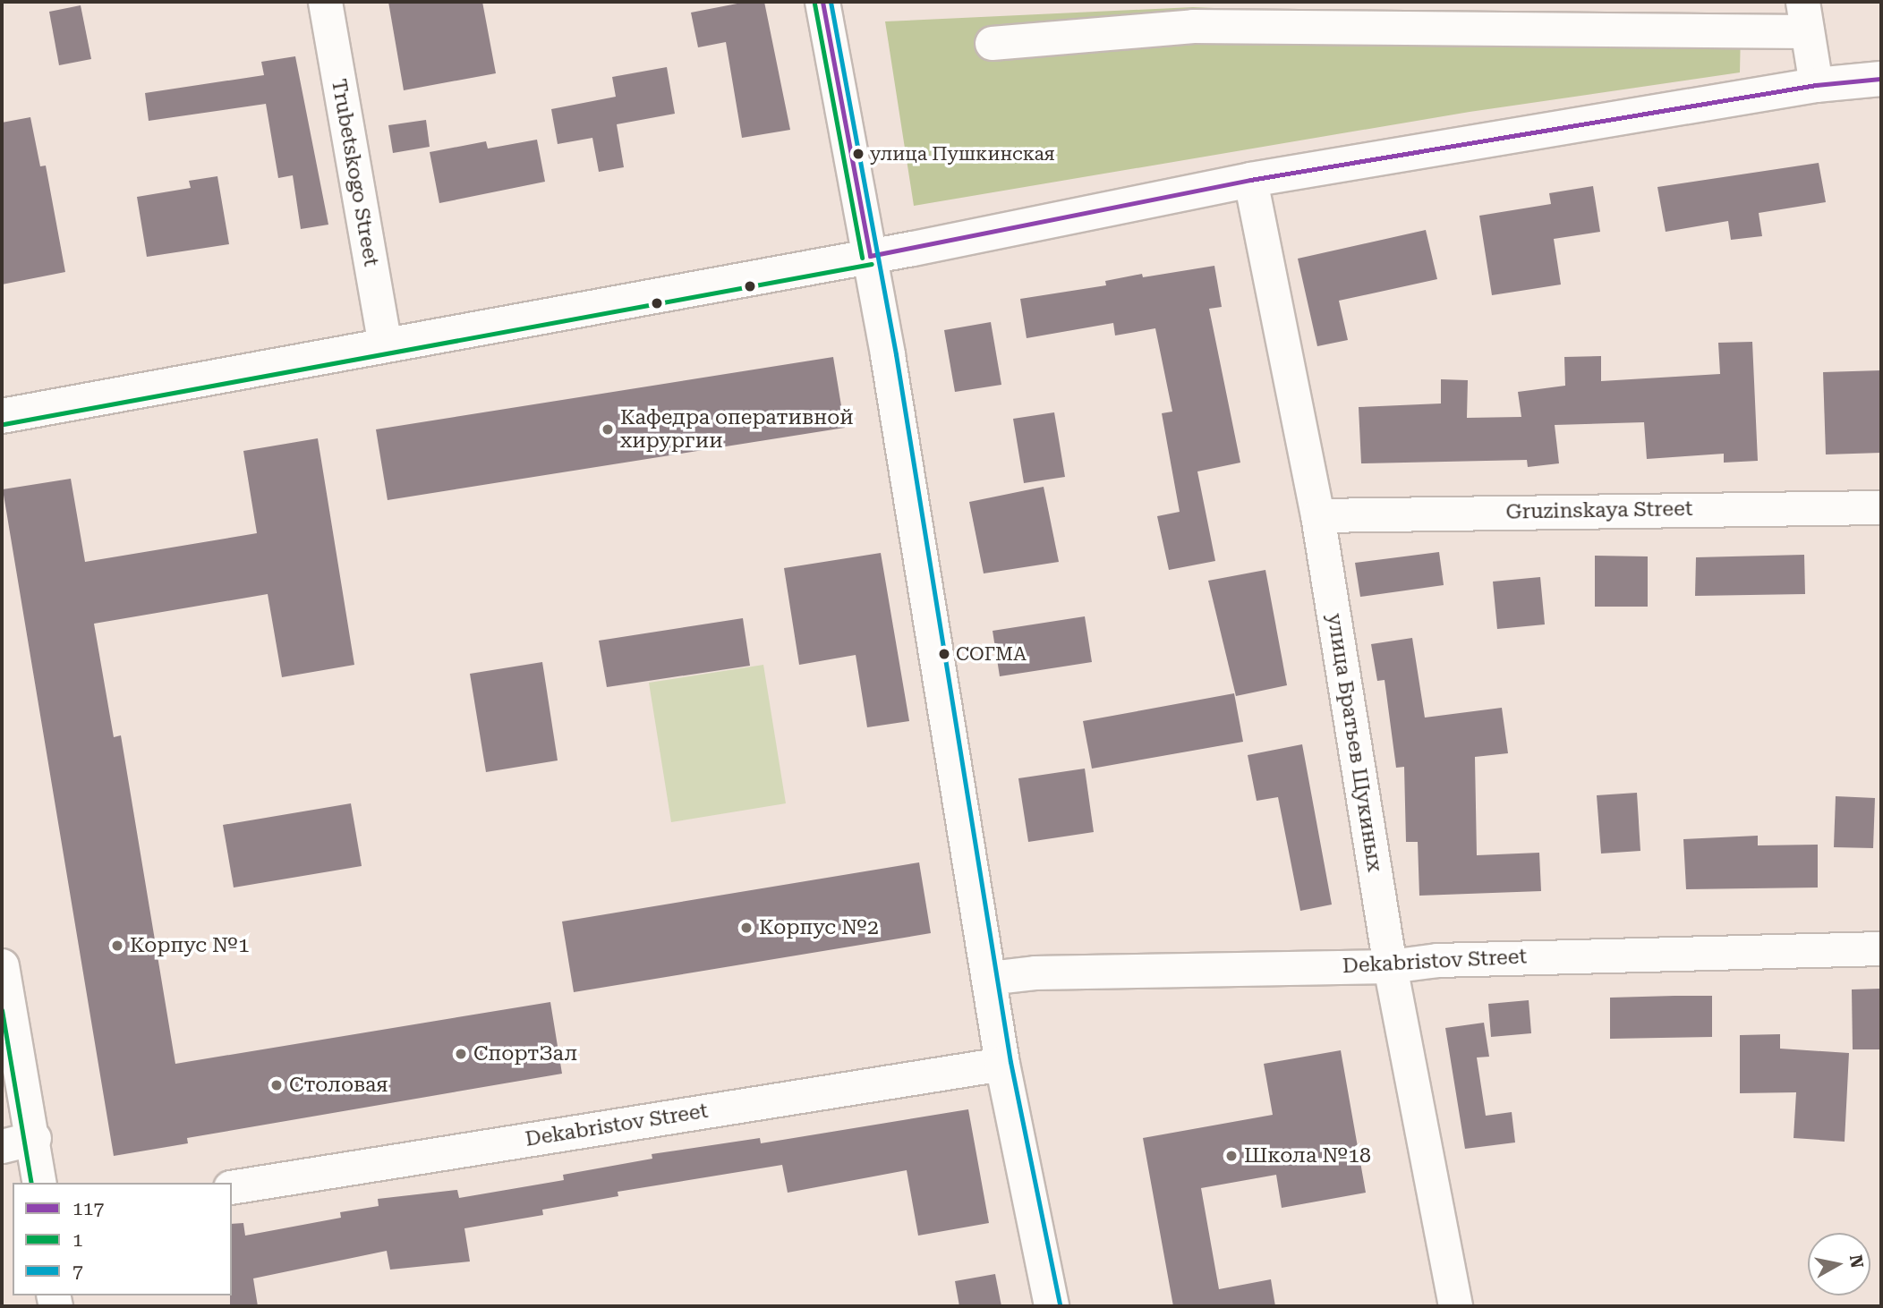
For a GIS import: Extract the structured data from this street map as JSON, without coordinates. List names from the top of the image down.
{
  "streets": {
    "street": [
      "Trubetskogo Street",
      "Gruzinskaya Street",
      "улица Братьев Щукиных",
      "Dekabristov Street"
    ]
  },
  "crossings": [
    ["Gruzinskaya Street", "улица Братьев Щукиных"],
    ["улица Братьев Щукиных", "Dekabristov Street"]
  ],
  "places": [
    "улица Пушкинская",
    "Кафедра оперативной хирургии",
    "СОГМА",
    "Корпус №2",
    "Корпус №1",
    "СпортЗал",
    "Столовая",
    "Школа №18"
  ],
  "lines": ["transit line 117", "transit line 7", "transit line 1"],
  "legend": ["117", "1", "7"],
  "north": "right"
}
